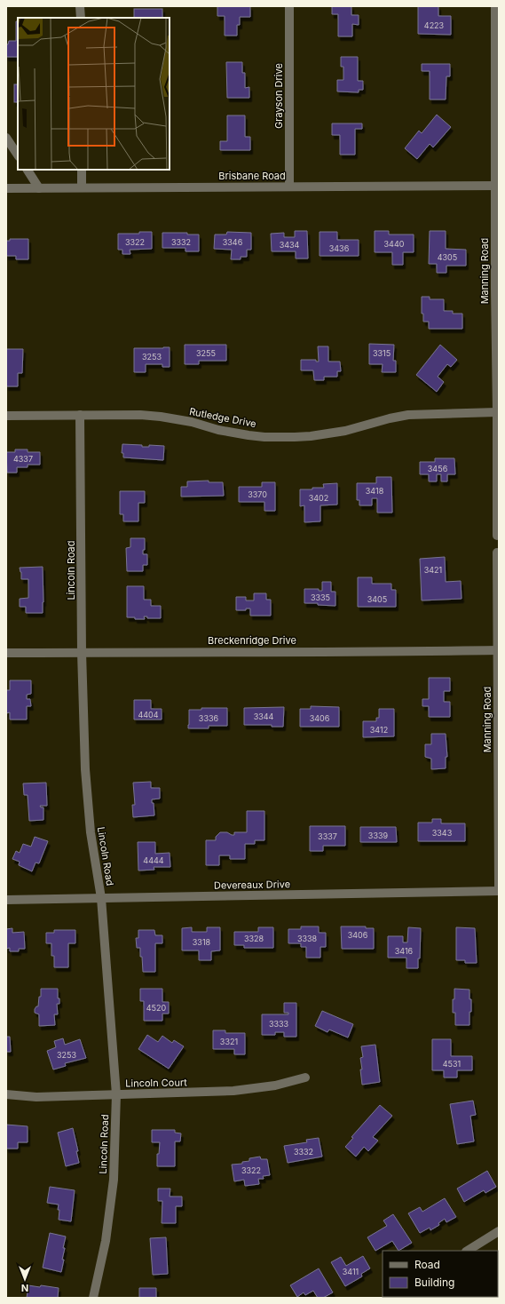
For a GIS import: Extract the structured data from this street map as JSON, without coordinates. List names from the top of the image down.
{
  "streets": {
    "street": [
      "Grayson Drive",
      "Brisbane Road",
      "Manning Road",
      "Rutledge Drive",
      "Lincoln Road",
      "Breckenridge Drive",
      "Devereaux Drive",
      "Lincoln Court"
    ]
  },
  "crossings": [
    ["Grayson Drive", "Brisbane Road"],
    ["Brisbane Road", "Manning Road"],
    ["Manning Road", "Rutledge Drive"],
    ["Manning Road", "Breckenridge Drive"],
    ["Rutledge Drive", "Lincoln Road"],
    ["Lincoln Road", "Breckenridge Drive"],
    ["Lincoln Road", "Devereaux Drive"],
    ["Lincoln Road", "Lincoln Court"]
  ],
  "house_numbers": [
    "4223",
    "3322",
    "3332",
    "3346",
    "3440",
    "3434",
    "3436",
    "4305",
    "3255",
    "3315",
    "3253",
    "4337",
    "3456",
    "3418",
    "3370",
    "3402",
    "3421",
    "3335",
    "3405",
    "4404",
    "3344",
    "3336",
    "3406",
    "3412",
    "3343",
    "3339",
    "3337",
    "4444",
    "3406",
    "3328",
    "3338",
    "3318",
    "3416",
    "4520",
    "3333",
    "3321",
    "3253",
    "4531",
    "3332",
    "3322",
    "3411"
  ],
  "legend": ["Road", "Building"],
  "north": "bottom"
}
